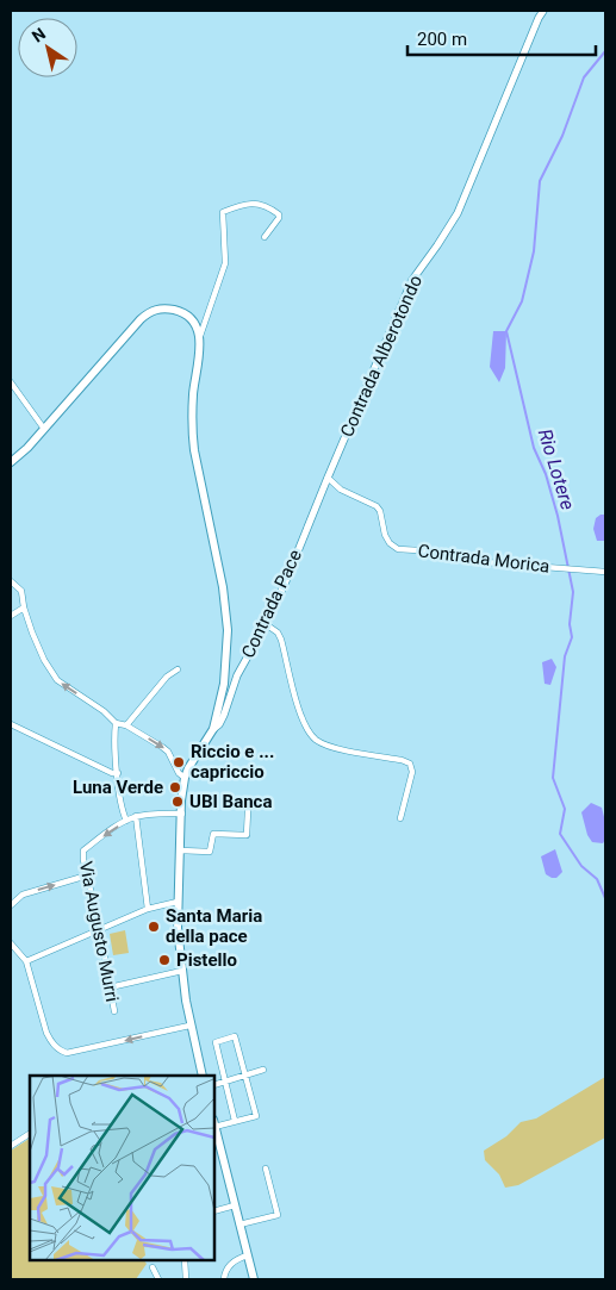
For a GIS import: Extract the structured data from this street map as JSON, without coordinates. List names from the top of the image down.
{
  "streets": {
    "street": [
      "Contrada Alberotondo",
      "Contrada Morica",
      "Contrada Pace",
      "Via Augusto Murri"
    ]
  },
  "crossings": [
    ["Contrada Alberotondo", "Contrada Morica"],
    ["Contrada Alberotondo", "Contrada Pace"],
    ["Contrada Morica", "Contrada Pace"]
  ],
  "water": ["Rio Lotere"],
  "places": [
    "Riccio e ... capriccio",
    "Luna Verde",
    "UBI Banca",
    "Santa Maria della pace",
    "Pistello"
  ],
  "scale_bar": "200 m",
  "north": "top left"
}
